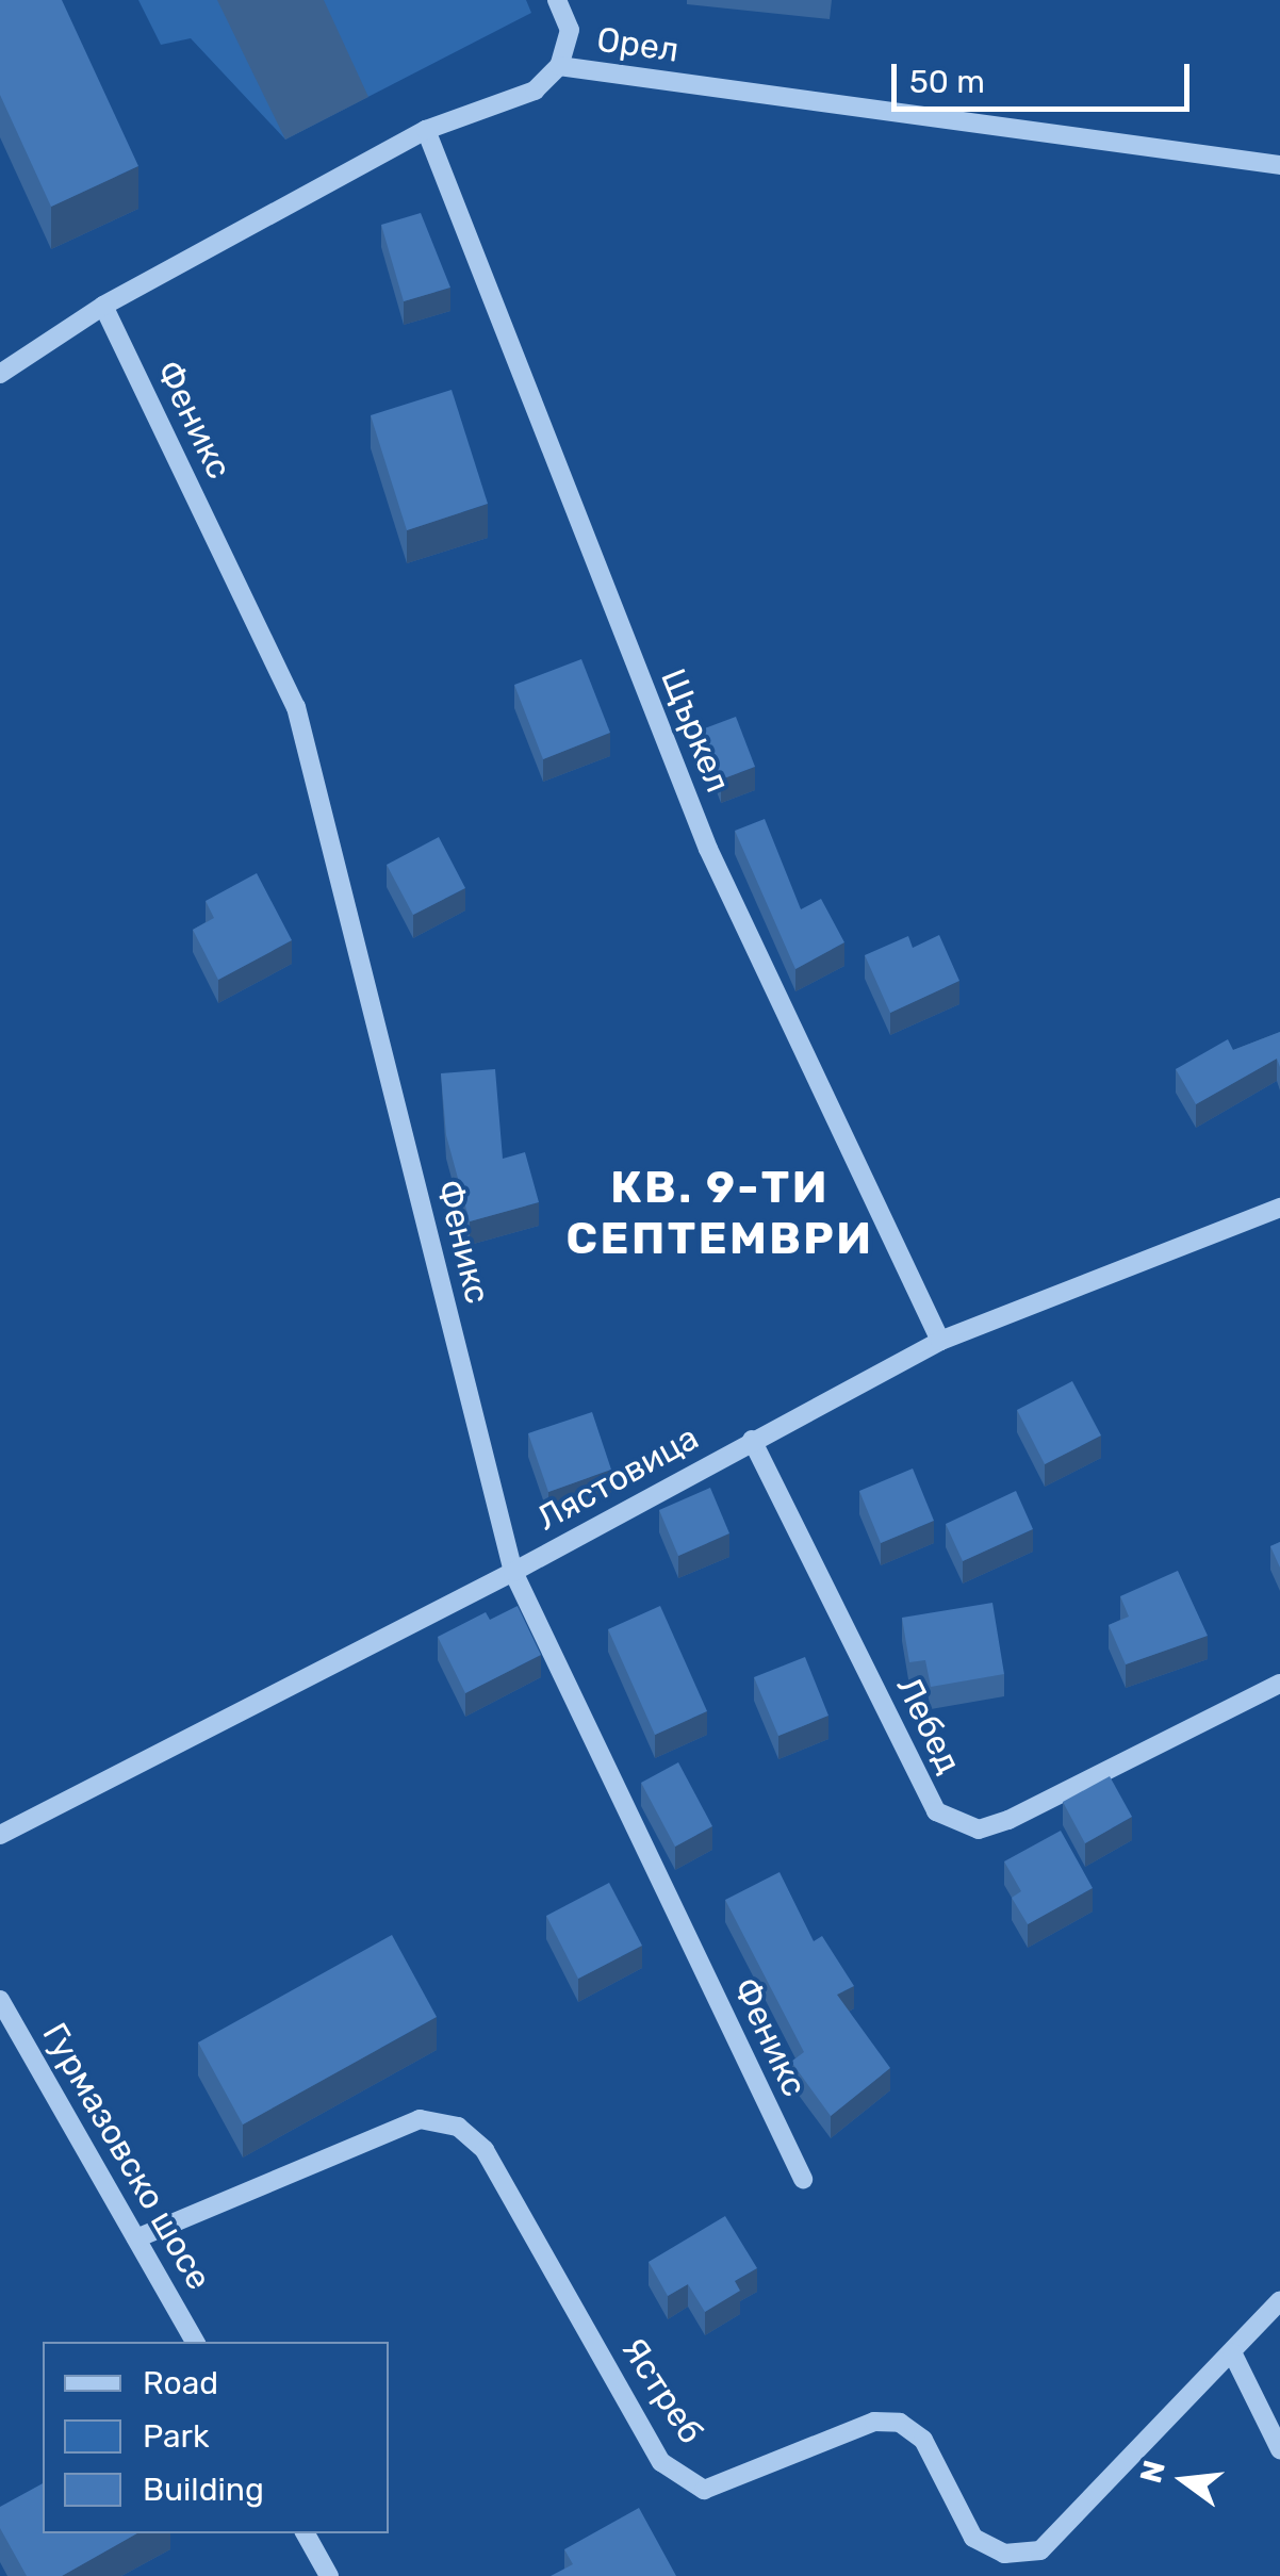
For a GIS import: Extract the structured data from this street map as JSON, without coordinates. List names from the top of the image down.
{
  "streets": {
    "street": [
      "Орел",
      "Феникс",
      "Щъркел",
      "Лястовица",
      "Лебед",
      "Гурмазовско шосе",
      "Ястреб"
    ]
  },
  "crossings": [
    ["Орел", "Феникс"],
    ["Орел", "Щъркел"],
    ["Феникс", "Лястовица"],
    ["Щъркел", "Лястовица"],
    ["Лястовица", "Лебед"],
    ["Гурмазовско шосе", "Ястреб"]
  ],
  "districts": ["КВ. 9-ТИ СЕПТЕМВРИ"],
  "legend": ["Road", "Park", "Building"],
  "scale_bar": "50 m",
  "north": "left"
}
